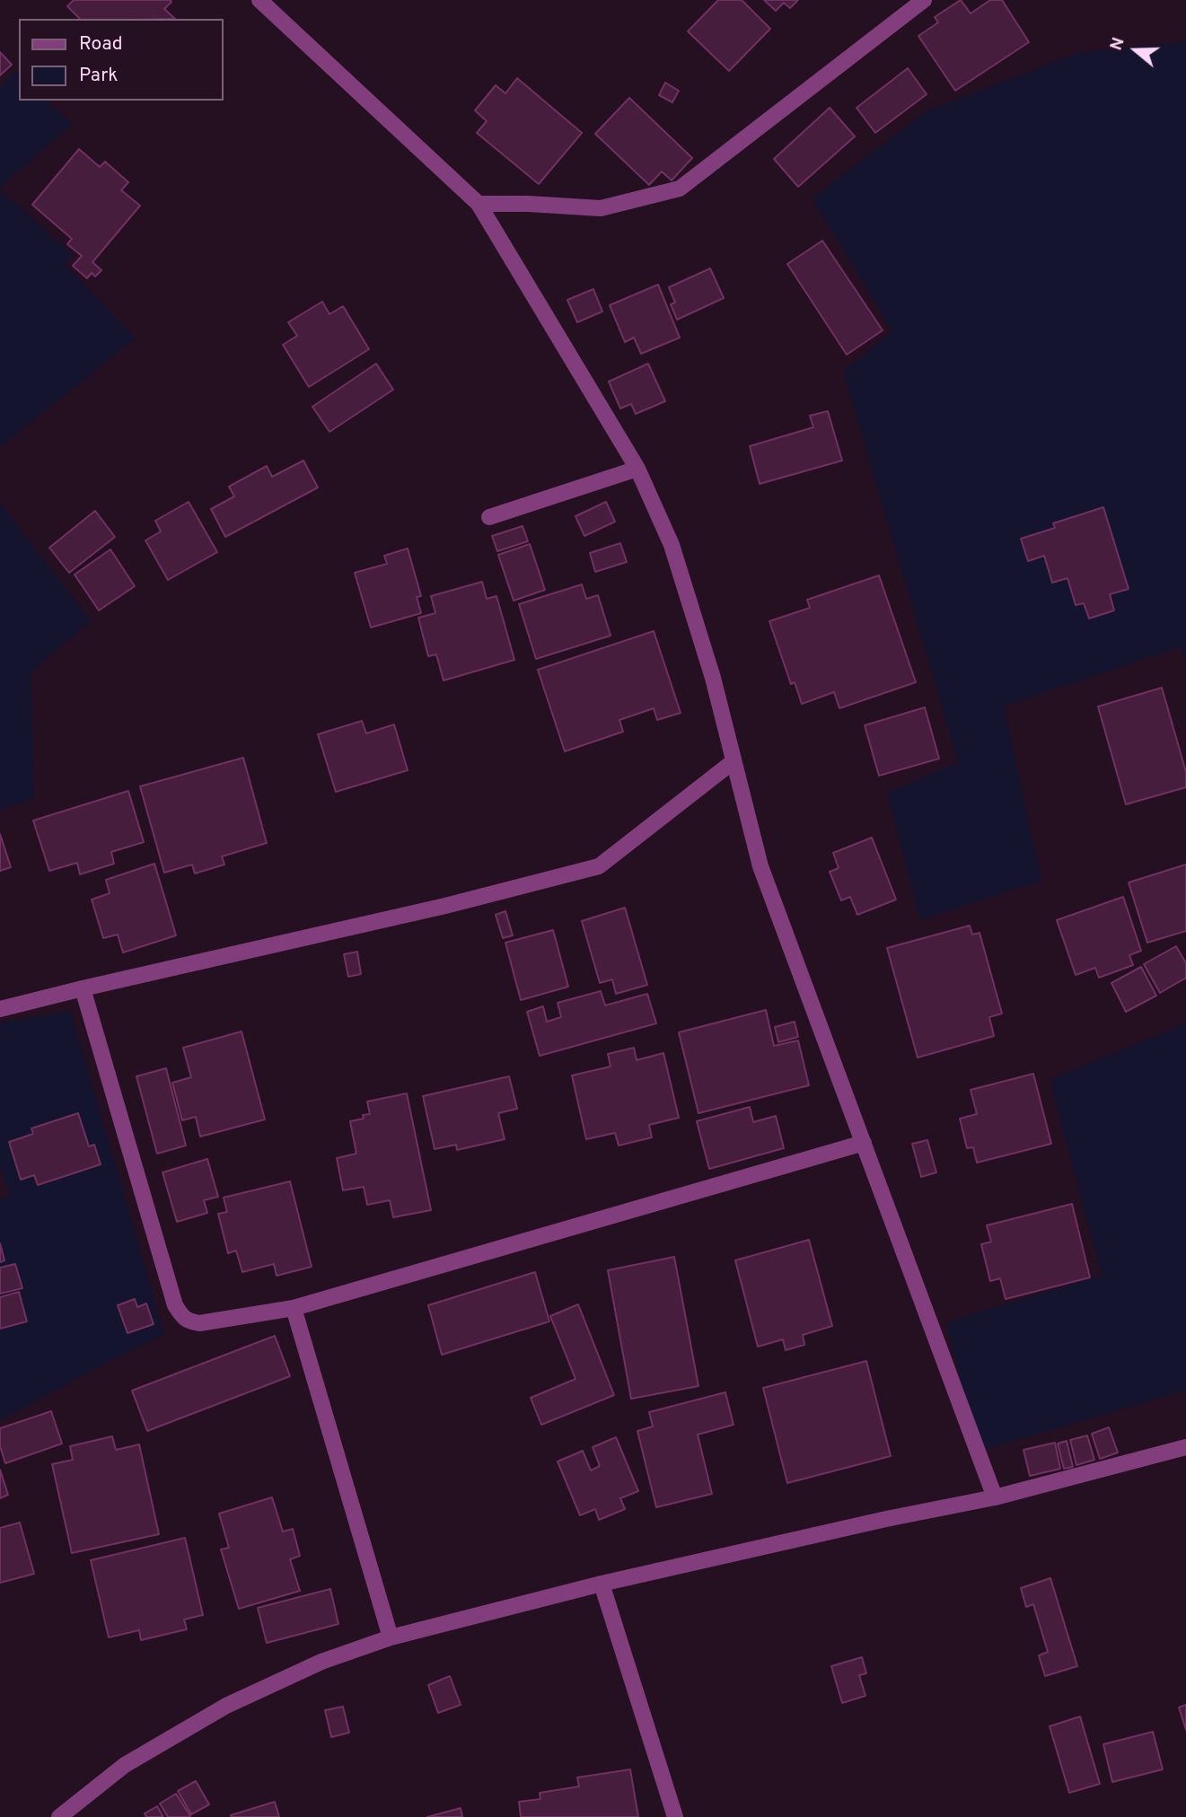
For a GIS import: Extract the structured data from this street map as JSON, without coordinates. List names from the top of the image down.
{
  "legend": ["Road", "Park"],
  "north": "left"
}
